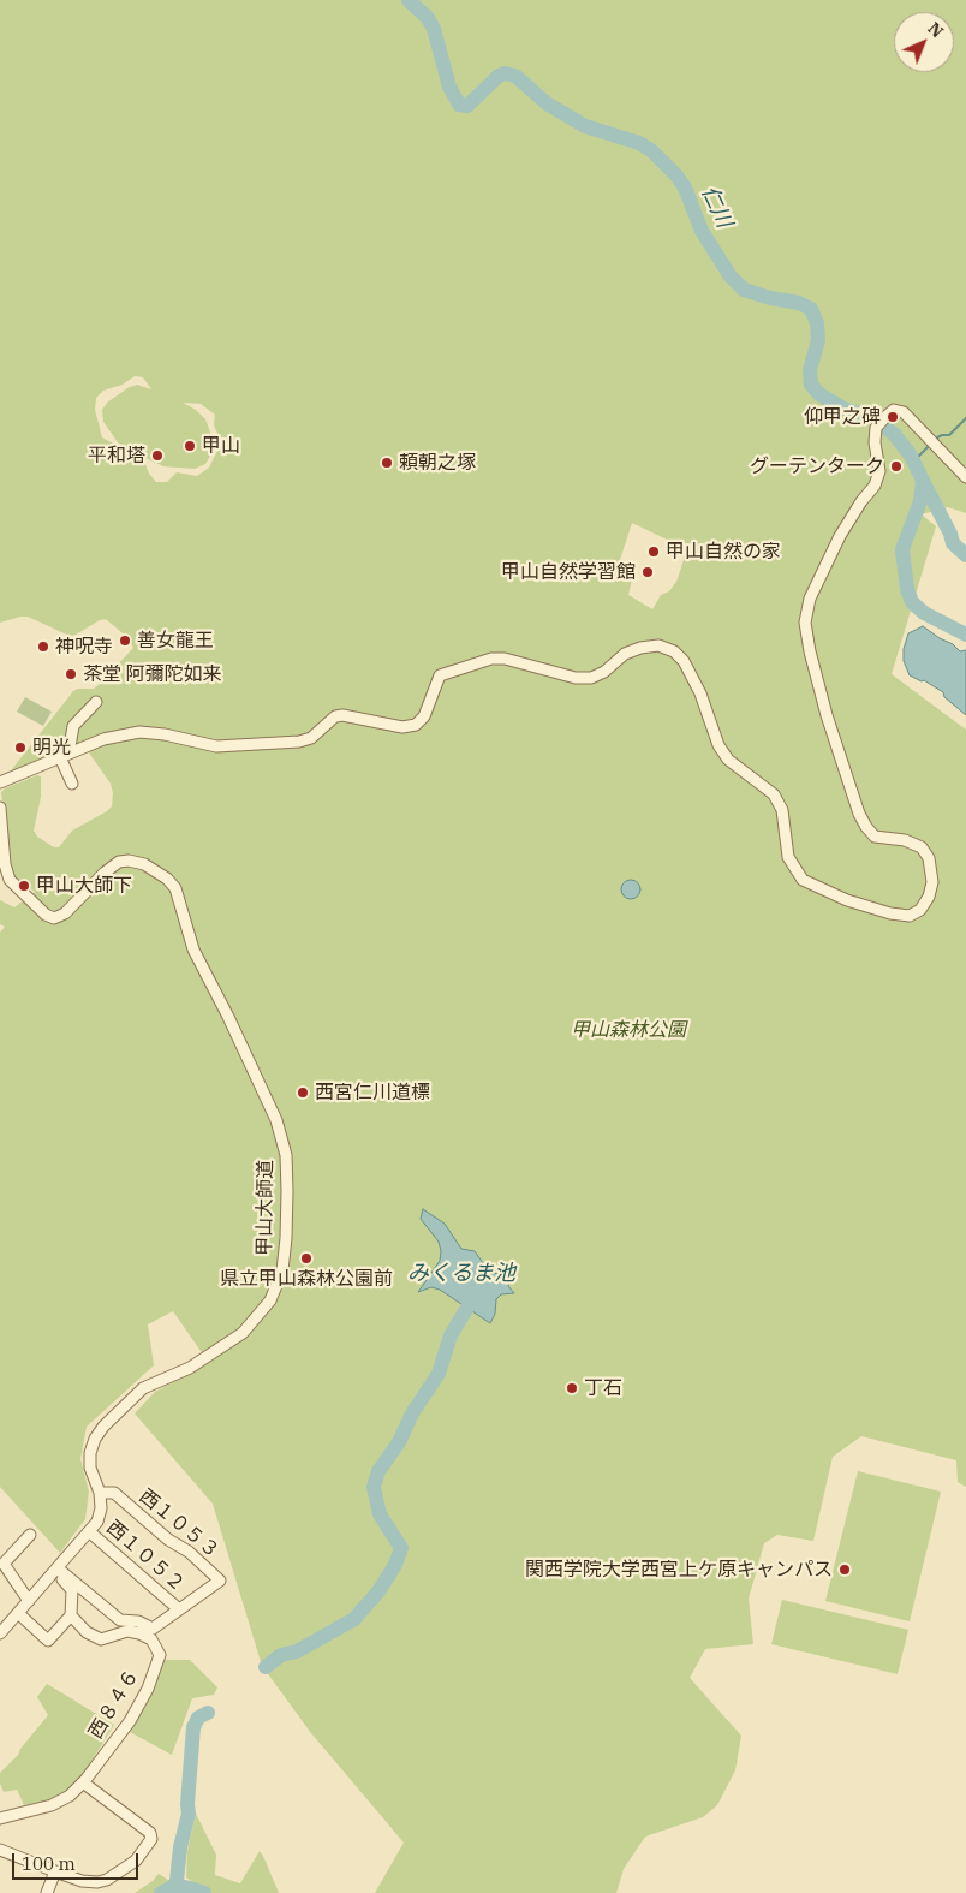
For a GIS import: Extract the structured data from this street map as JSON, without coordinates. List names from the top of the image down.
{
  "streets": {
    "street": [
      "甲山大師道",
      "西１０５３",
      "西１０５２",
      "西８４６"
    ]
  },
  "crossings": [
    ["甲山大師道", "西１０５３"],
    ["甲山大師道", "西１０５２"],
    ["西１０５３", "西１０５２"]
  ],
  "water": ["仁川", "みくるま池"],
  "parks": ["甲山森林公園"],
  "places": [
    "仰甲之碑",
    "甲山",
    "平和塔",
    "頼朝之塚",
    "グーテンターク",
    "甲山自然の家",
    "甲山自然学習館",
    "善女龍王",
    "神呪寺",
    "茶堂 阿彌陀如来",
    "明光",
    "甲山大師下",
    "西宮仁川道標",
    "県立甲山森林公園前",
    "丁石",
    "関西学院大学西宮上ケ原キャンパス"
  ],
  "scale_bar": "100 m",
  "north": "top right"
}
